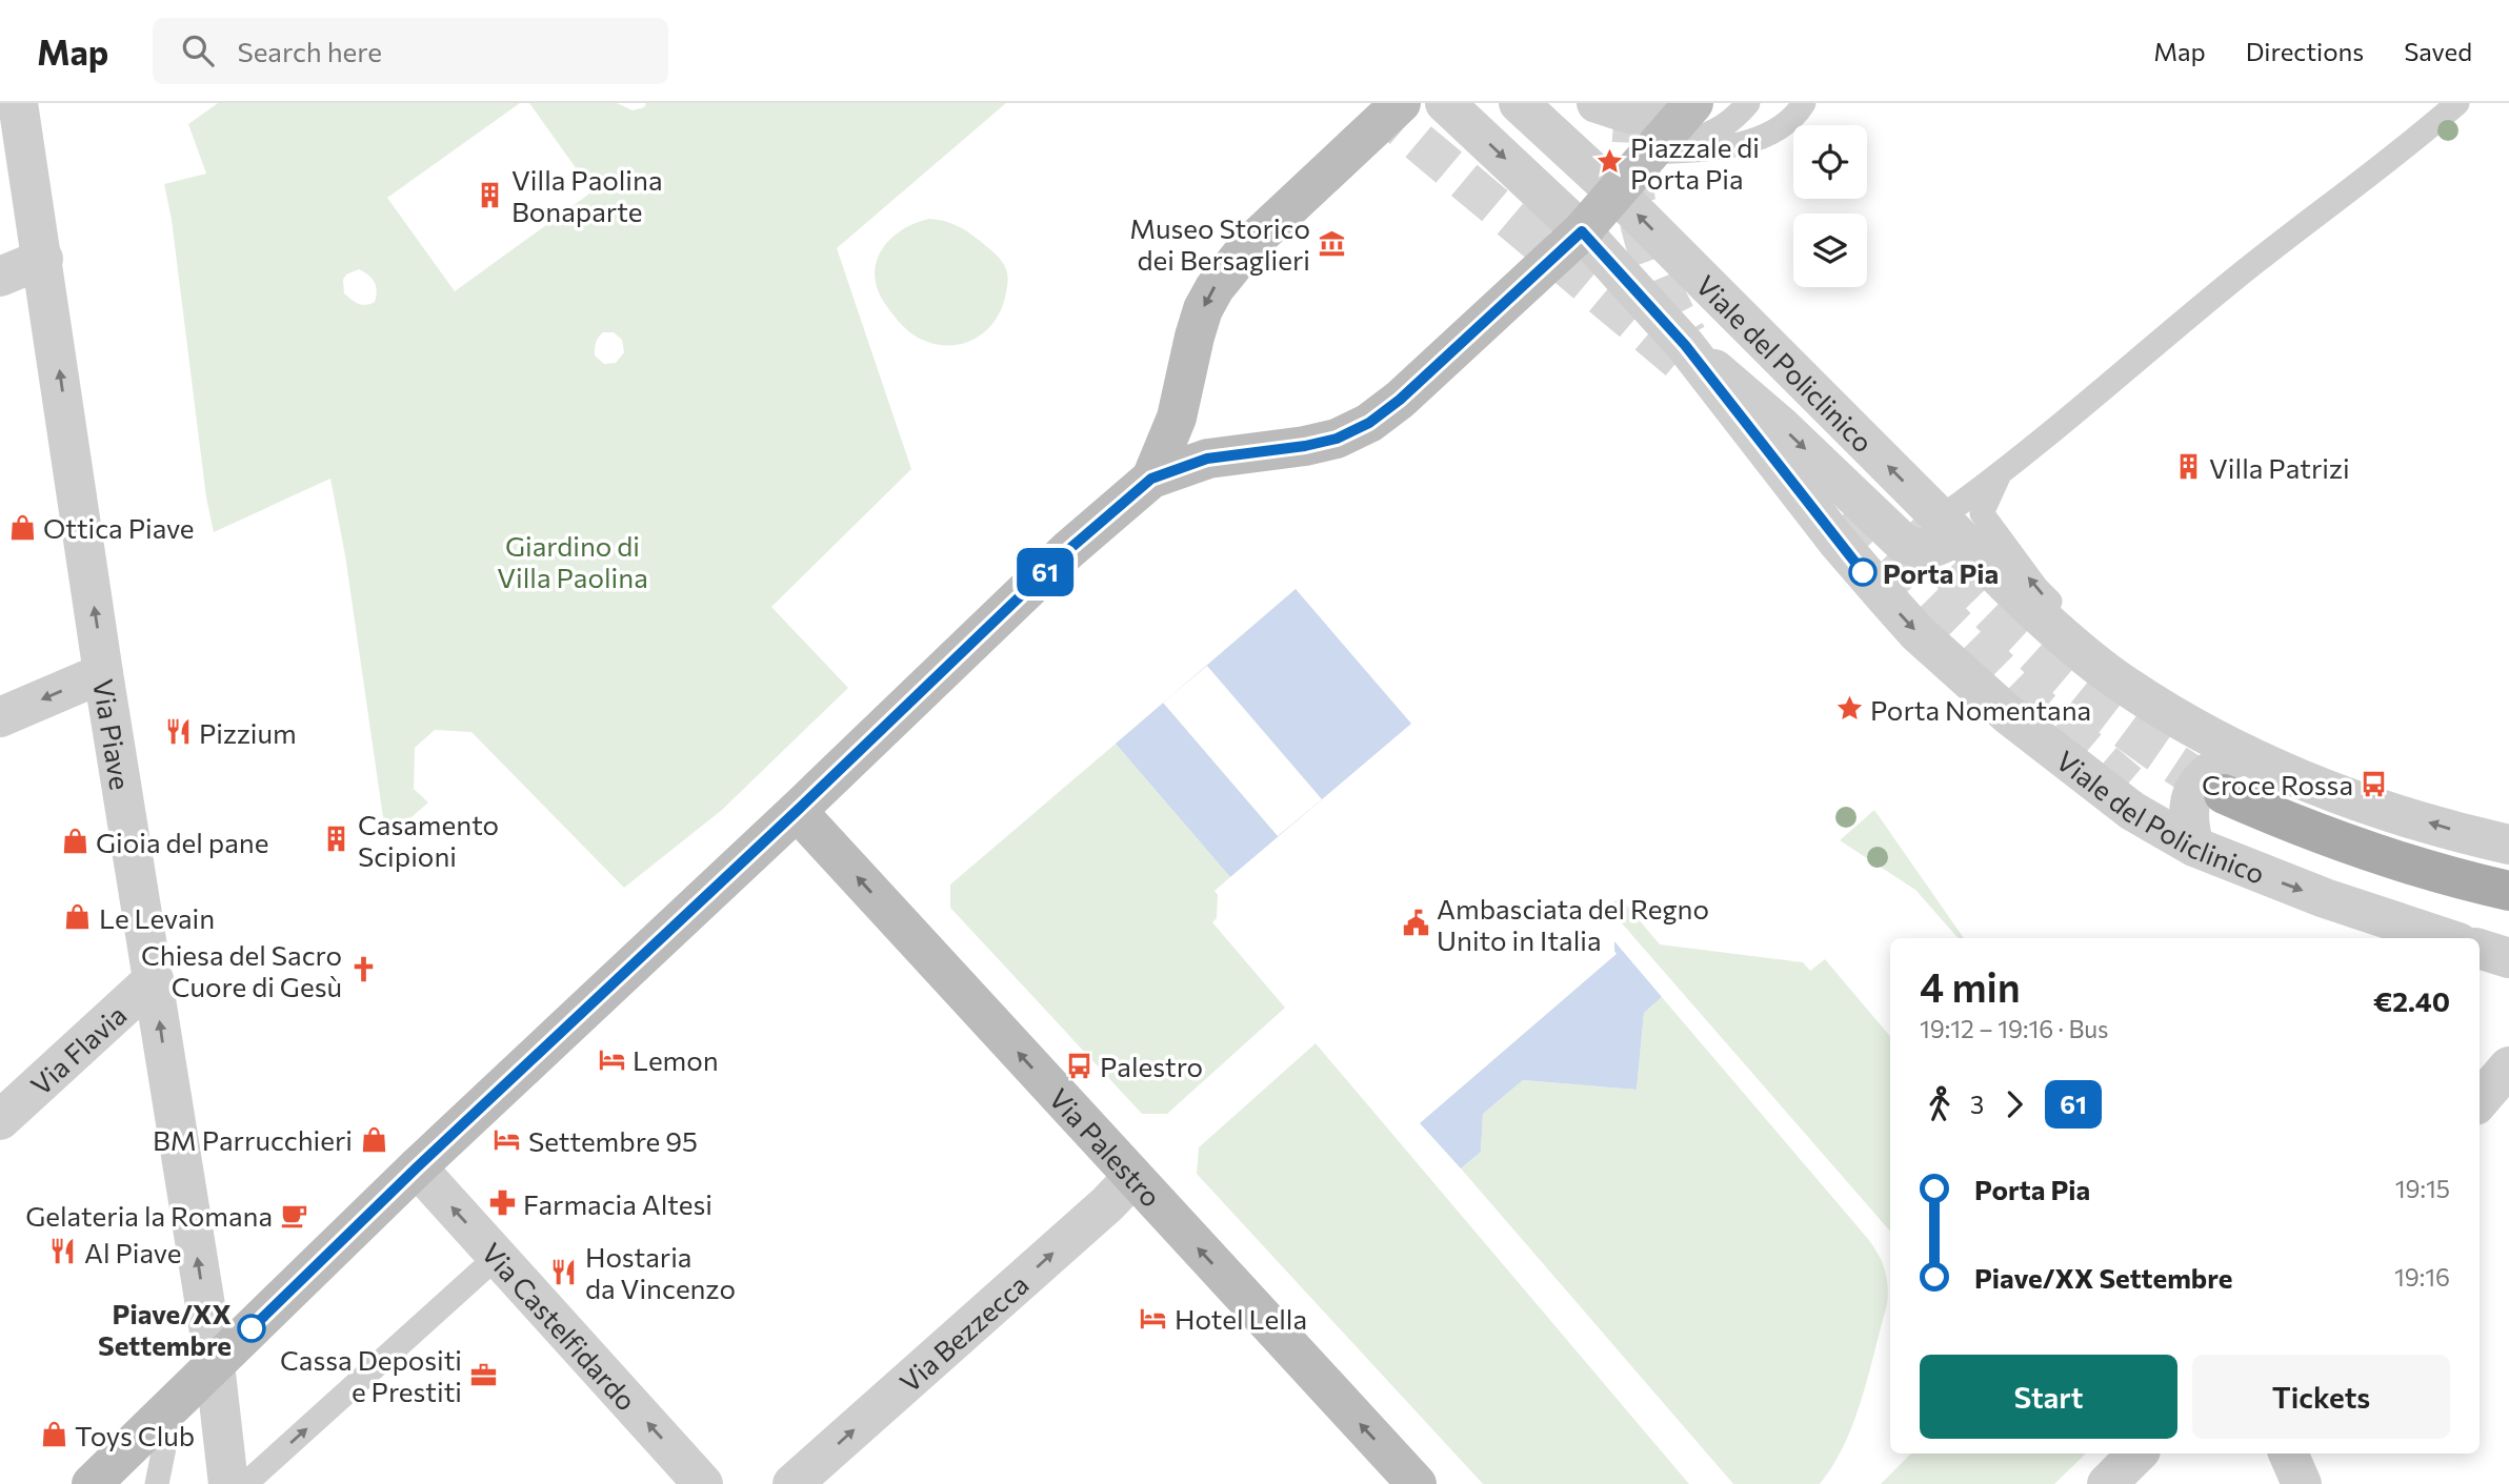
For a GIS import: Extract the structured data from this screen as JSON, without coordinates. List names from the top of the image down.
{
  "streets": {
    "main road": ["Via Palestro"],
    "street": [
      "Viale del Policlinico",
      "Via Piave",
      "Via Flavia",
      "Via Castelfidardo",
      "Via Bezzecca"
    ]
  },
  "crossings": [
    ["Via Piave", "Via Flavia"],
    ["Via Palestro", "Via Bezzecca"]
  ],
  "one_way": [
    "Via Piave",
    "Via Palestro",
    "Via Castelfidardo",
    "Via Bezzecca"
  ],
  "parks": ["Giardino di Villa Paolina"],
  "places": {
    "place": ["Piazzale di Porta Pia", "Porta Nomentana"],
    "building": ["Villa Paolina Bonaparte", "Villa Patrizi", "Casamento Scipioni"],
    "museum": ["Museo Storico dei Bersaglieri"],
    "shop": [
      "Ottica Piave",
      "Gioia del pane",
      "Le Levain",
      "BM Parrucchieri",
      "Toys Club"
    ],
    "other": ["Porta Pia", "Piave/XX Settembre"],
    "restaurant": ["Pizzium", "Al Piave", "Hostaria da Vincenzo"],
    "bus stop": ["Croce Rossa", "Palestro"],
    "public building": ["Ambasciata del Regno Unito in Italia"],
    "church": ["Chiesa del Sacro Cuore di Gesù"],
    "hotel": ["Lemon", "Settembre 95", "Hotel Lella"],
    "pharmacy": ["Farmacia Altesi"],
    "cafe": ["Gelateria la Romana"],
    "office": ["Cassa Depositi e Prestiti"]
  },
  "lines": ["bus line 61"],
  "page": {
    "header": "Map",
    "search": "Search here",
    "nav": ["Map", "Directions", "Saved"],
    "on_map": "61",
    "heading": ["4 min", "19:12 – 19:16 · Bus", "€2.40"],
    "legs": ["3", "61"],
    "list": [
      {
        "name": "Porta Pia",
        "value": "19:15"
      },
      {
        "name": "Piave/XX Settembre",
        "value": "19:16"
      }
    ],
    "buttons": ["Start", "Tickets"]
  }
}
